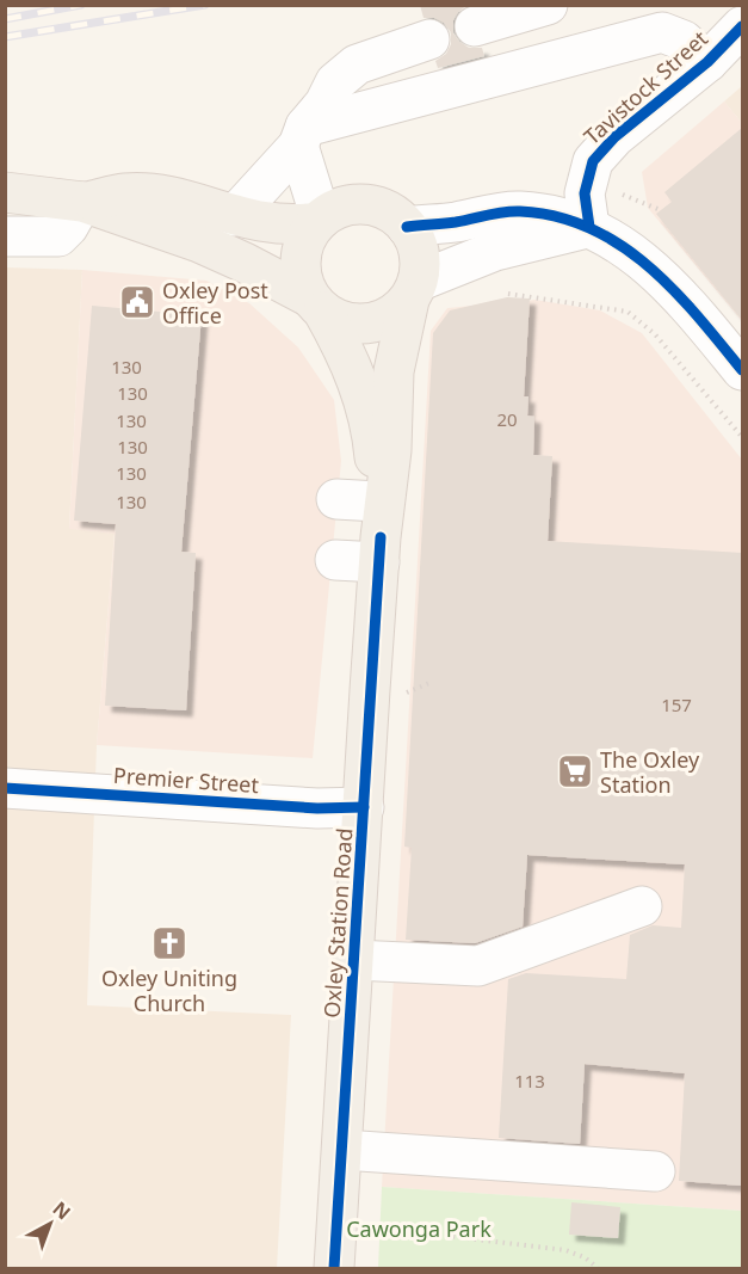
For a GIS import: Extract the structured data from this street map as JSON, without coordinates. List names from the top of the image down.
{
  "streets": {
    "main road": ["Oxley Station Road"],
    "street": ["Tavistock Street", "Premier Street"]
  },
  "crossings": [
    ["Premier Street", "Oxley Station Road"]
  ],
  "parks": ["Cawonga Park"],
  "places": {
    "public building": ["Oxley Post Office"],
    "supermarket": ["The Oxley Station"],
    "church": ["Oxley Uniting Church"]
  },
  "house_numbers": [
    "130",
    "130",
    "20",
    "130",
    "130",
    "130",
    "130",
    "157",
    "113"
  ],
  "north": "top right"
}
